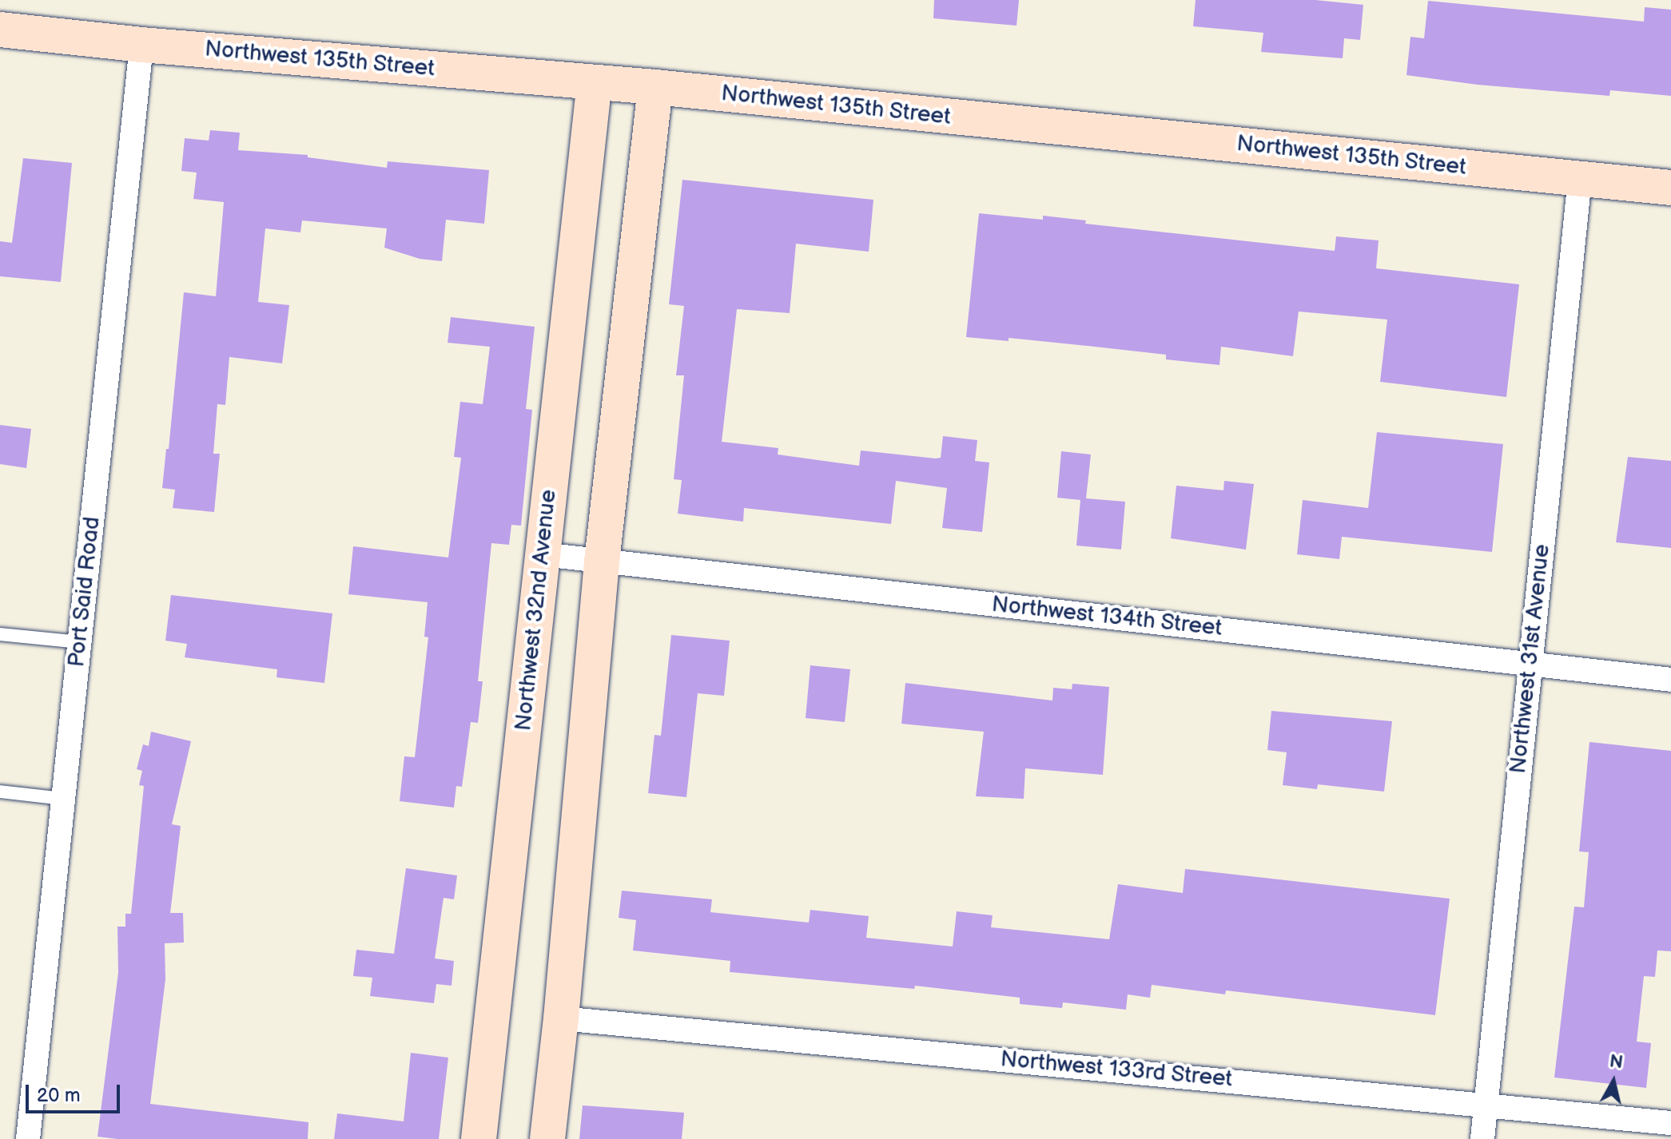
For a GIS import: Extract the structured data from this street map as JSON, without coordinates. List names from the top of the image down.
{
  "streets": {
    "main road": ["Northwest 135th Street", "Northwest 32nd Avenue"],
    "street": [
      "Port Said Road",
      "Northwest 134th Street",
      "Northwest 31st Avenue",
      "Northwest 133rd Street"
    ]
  },
  "crossings": [
    ["Northwest 135th Street", "Port Said Road"],
    ["Northwest 135th Street", "Northwest 32nd Avenue"],
    ["Northwest 135th Street", "Northwest 31st Avenue"],
    ["Northwest 32nd Avenue", "Northwest 134th Street"],
    ["Northwest 134th Street", "Northwest 31st Avenue"],
    ["Northwest 31st Avenue", "Northwest 133rd Street"]
  ],
  "scale_bar": "20 m",
  "north": "top"
}
